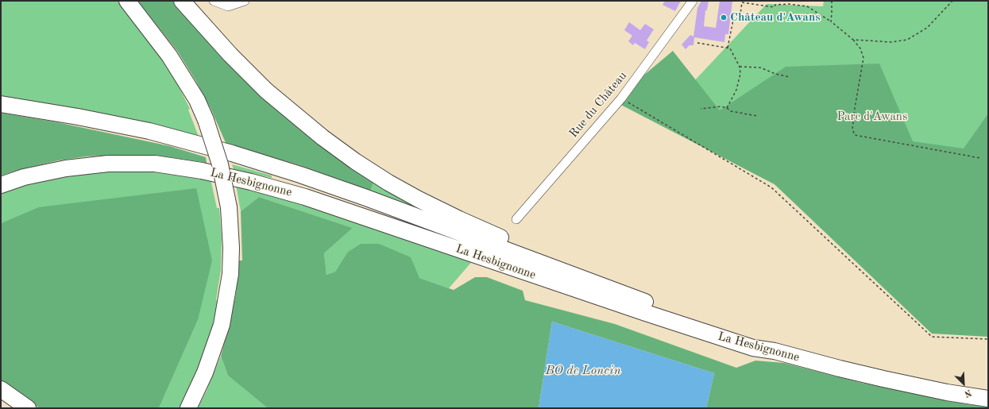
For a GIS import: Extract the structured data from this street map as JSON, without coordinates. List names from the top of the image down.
{
  "streets": {
    "highway": ["La Hesbignonne"],
    "street": ["Rue du Château"]
  },
  "water": ["BO de Loncin"],
  "parks": ["Parc d'Awans"],
  "places": ["Château d'Awans"],
  "north": "bottom right"
}
